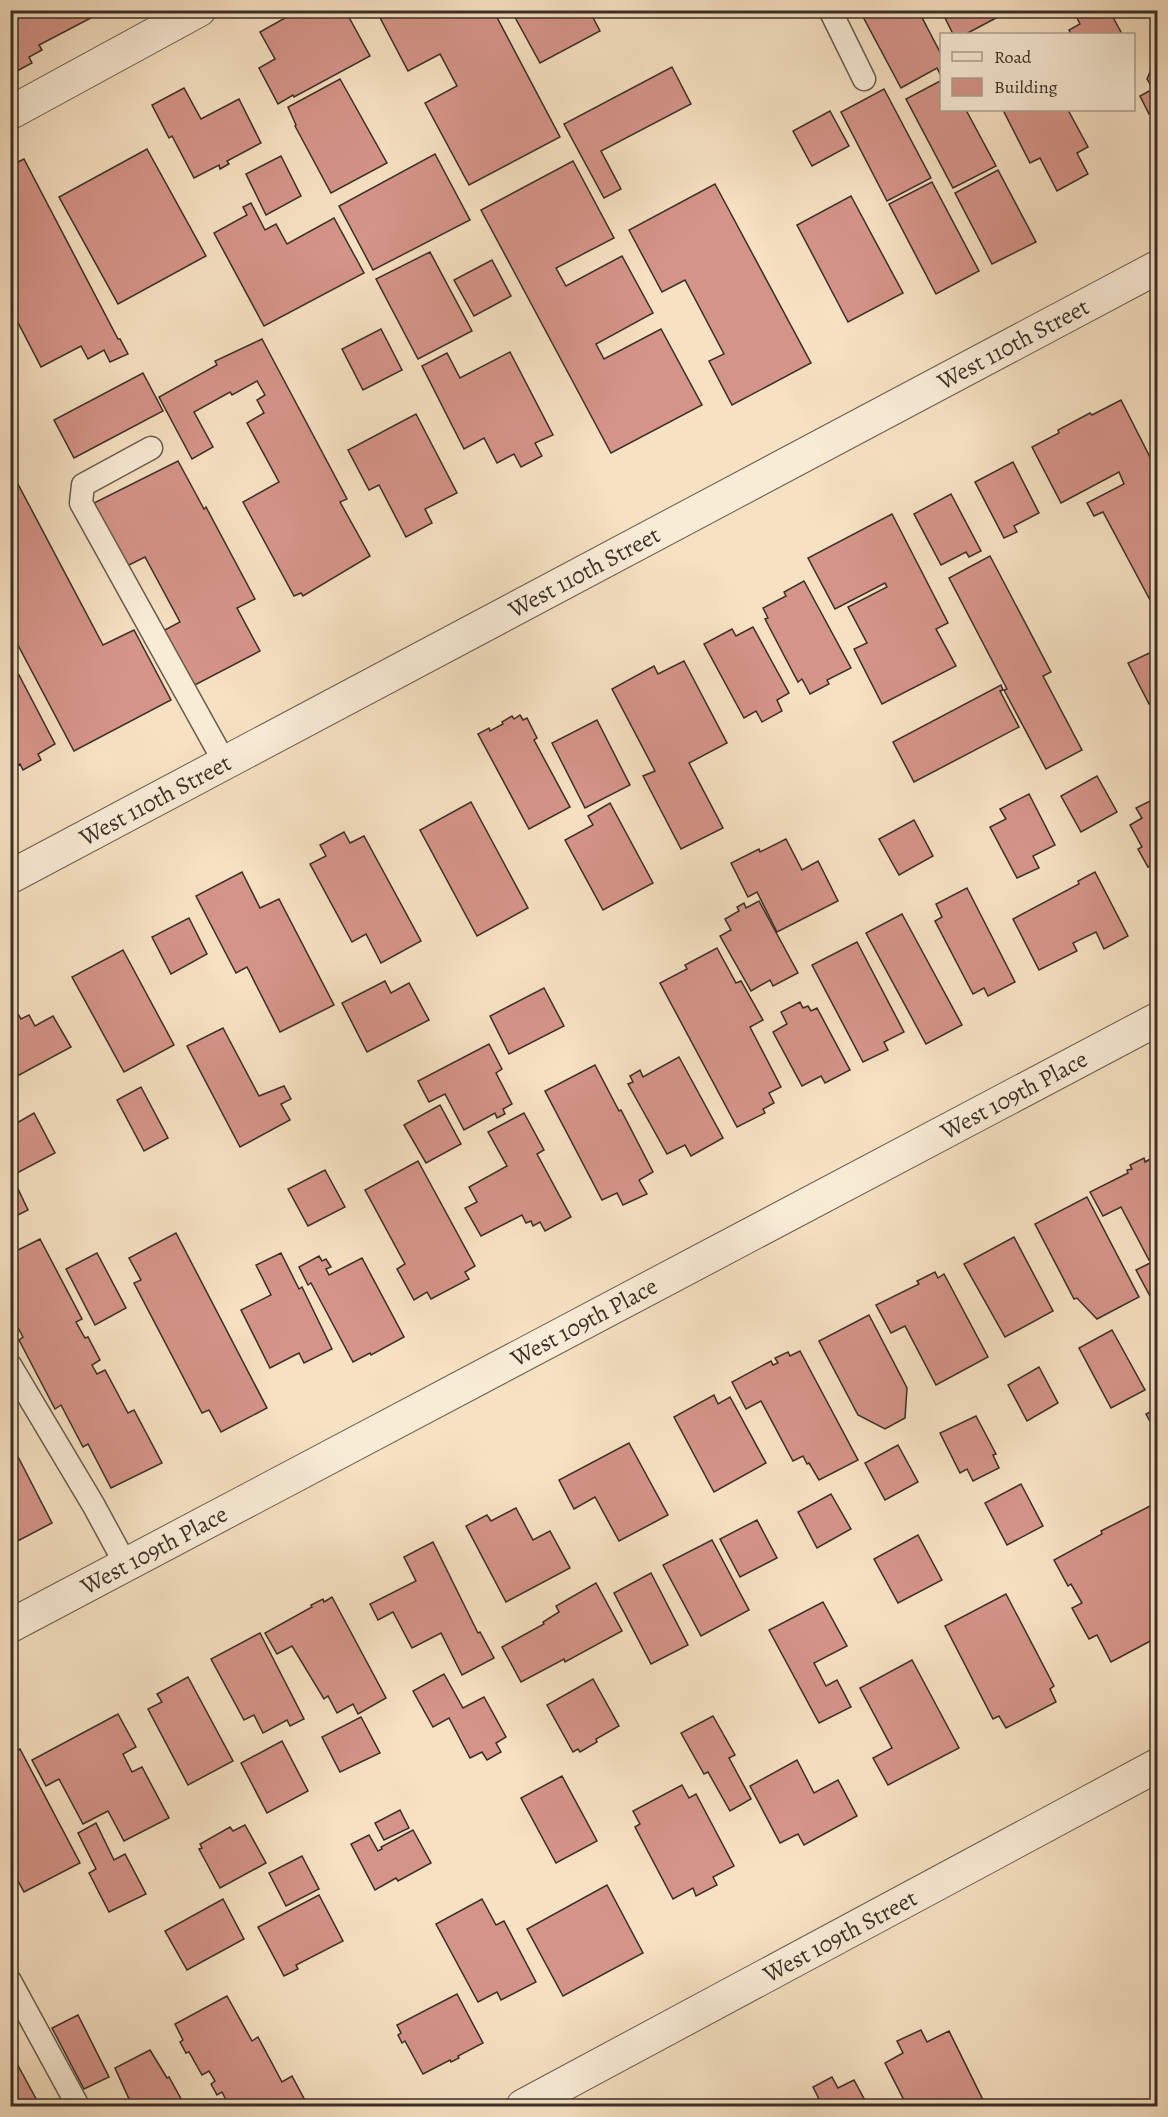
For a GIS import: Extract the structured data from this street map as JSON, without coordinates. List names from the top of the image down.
{
  "streets": {
    "street": ["West 110th Street", "West 109th Place", "West 109th Street"]
  },
  "legend": ["Road", "Building"]
}
